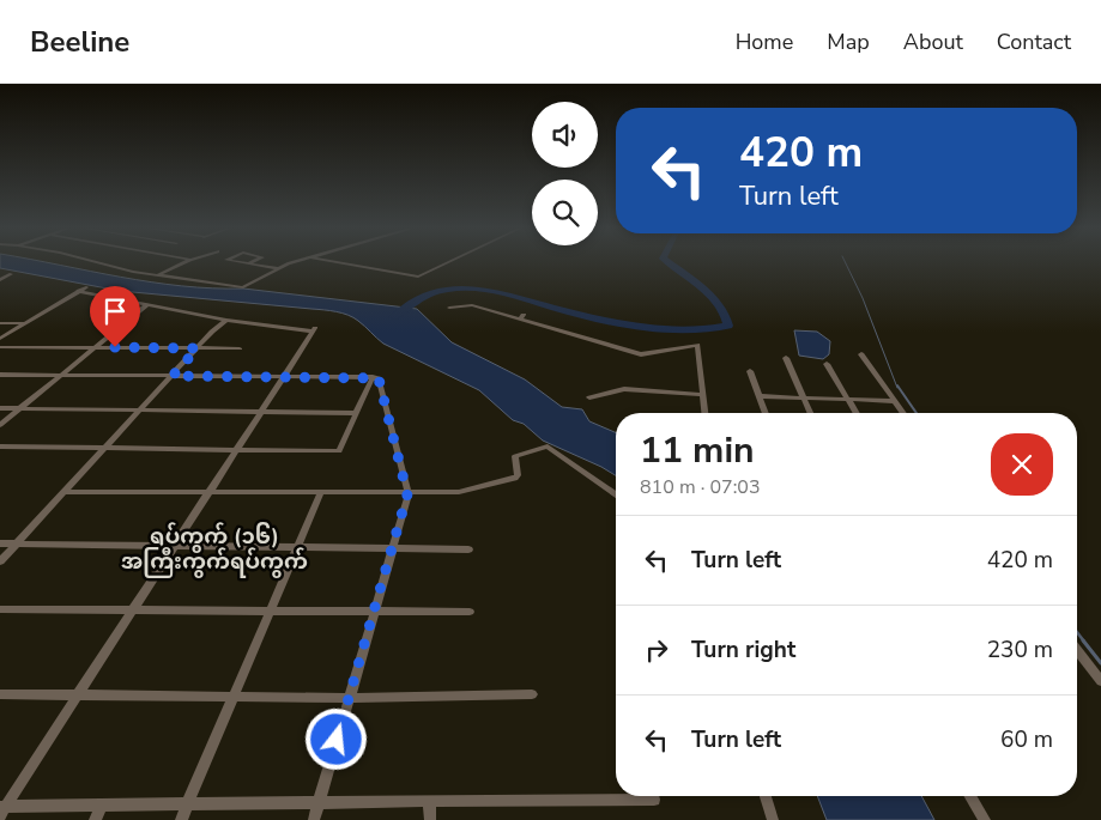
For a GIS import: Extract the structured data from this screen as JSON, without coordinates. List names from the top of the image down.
{
  "districts": ["ရပ်ကွက် (၁၆) အကြီးကွက်ရပ်ကွက်"],
  "page": {
    "header": "Beeline",
    "nav": [
      "Home",
      "Map",
      "About",
      "Contact"
    ],
    "turn": ["420 m", "Turn left"],
    "heading": ["11 min", "810 m · 07:03"],
    "list": [
      {
        "name": "Turn left",
        "value": "420 m"
      },
      {
        "name": "Turn right",
        "value": "230 m"
      },
      {
        "name": "Turn left",
        "value": "60 m"
      }
    ]
  }
}
